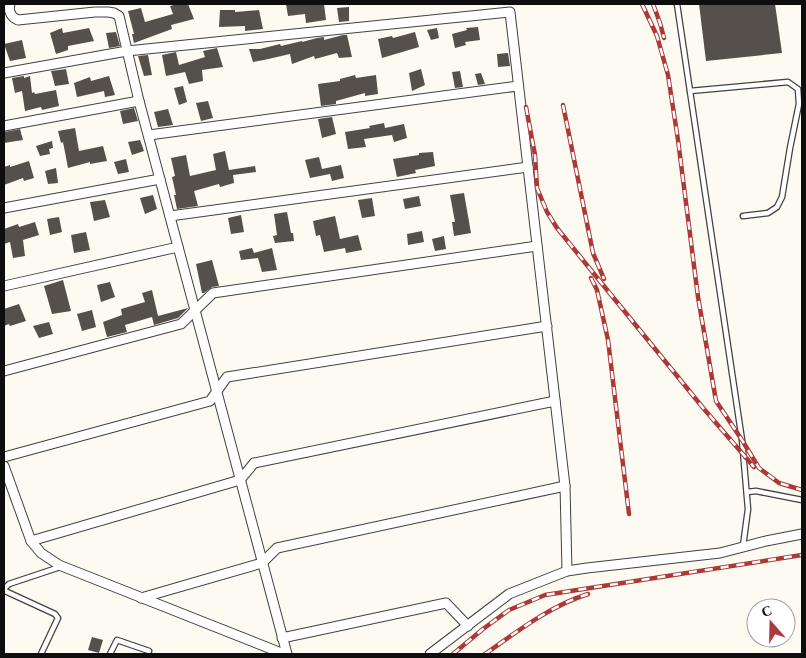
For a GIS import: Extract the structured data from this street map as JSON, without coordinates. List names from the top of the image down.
{
  "north": "top"
}
